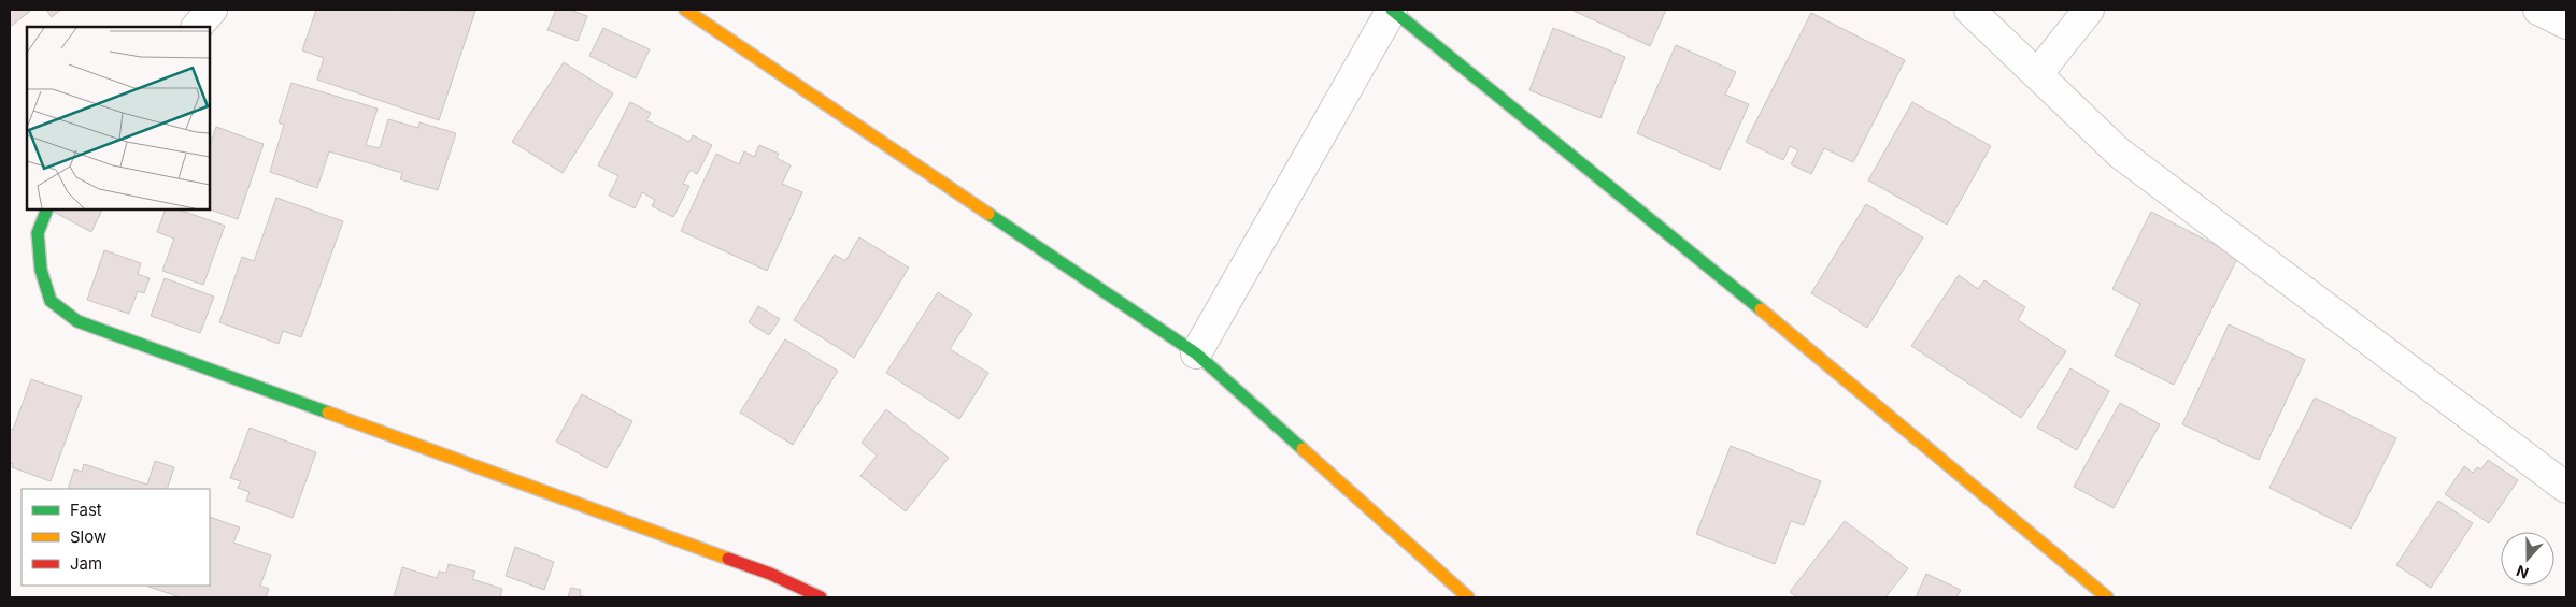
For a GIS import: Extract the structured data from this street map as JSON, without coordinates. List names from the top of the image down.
{
  "legend": ["Fast", "Slow", "Jam"],
  "north": "bottom"
}
